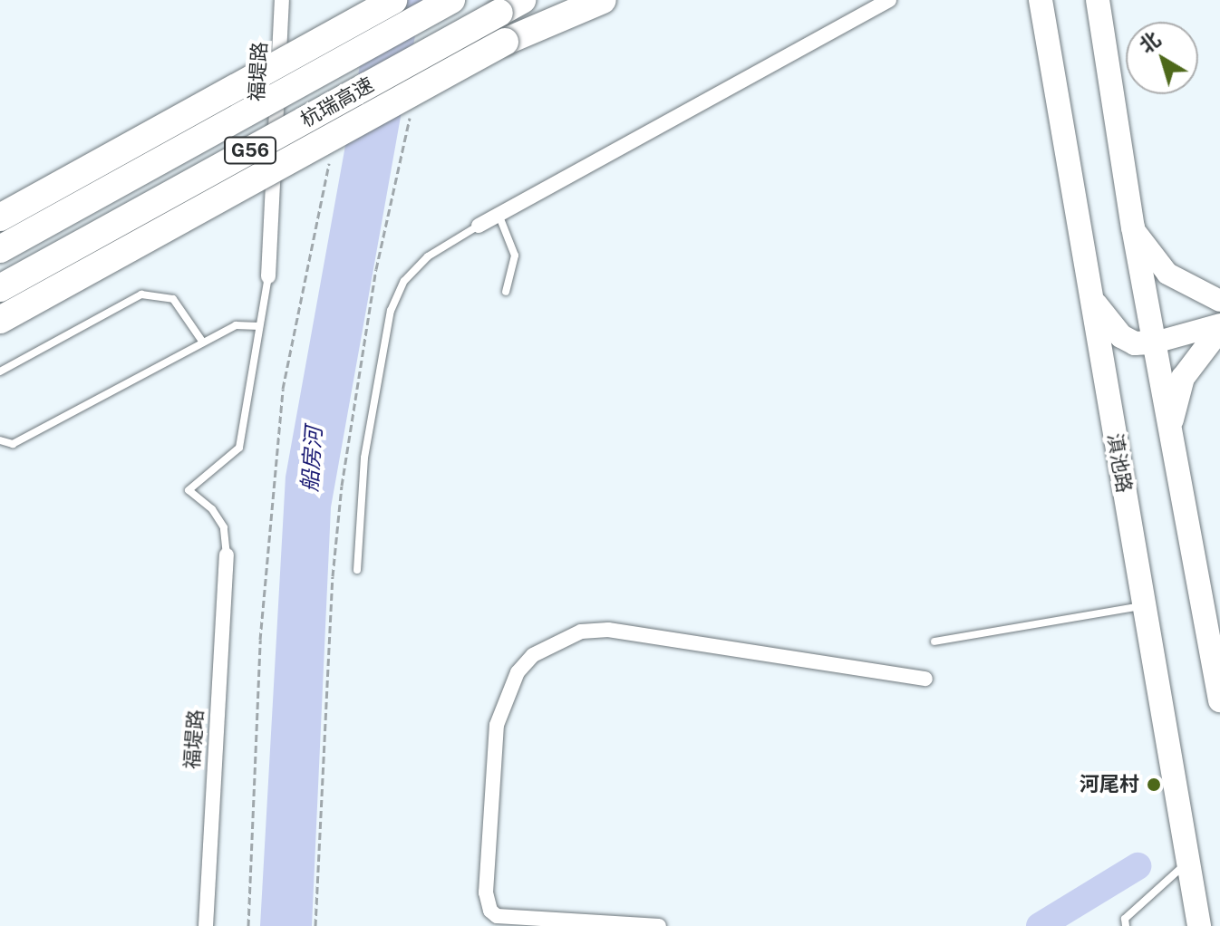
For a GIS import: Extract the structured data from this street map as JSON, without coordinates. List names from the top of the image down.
{
  "streets": {
    "highway": ["杭瑞高速", "G56"],
    "main road": ["滇池路"],
    "street": ["福堤路"]
  },
  "water": ["船房河"],
  "places": ["河尾村"],
  "north": "top left"
}
